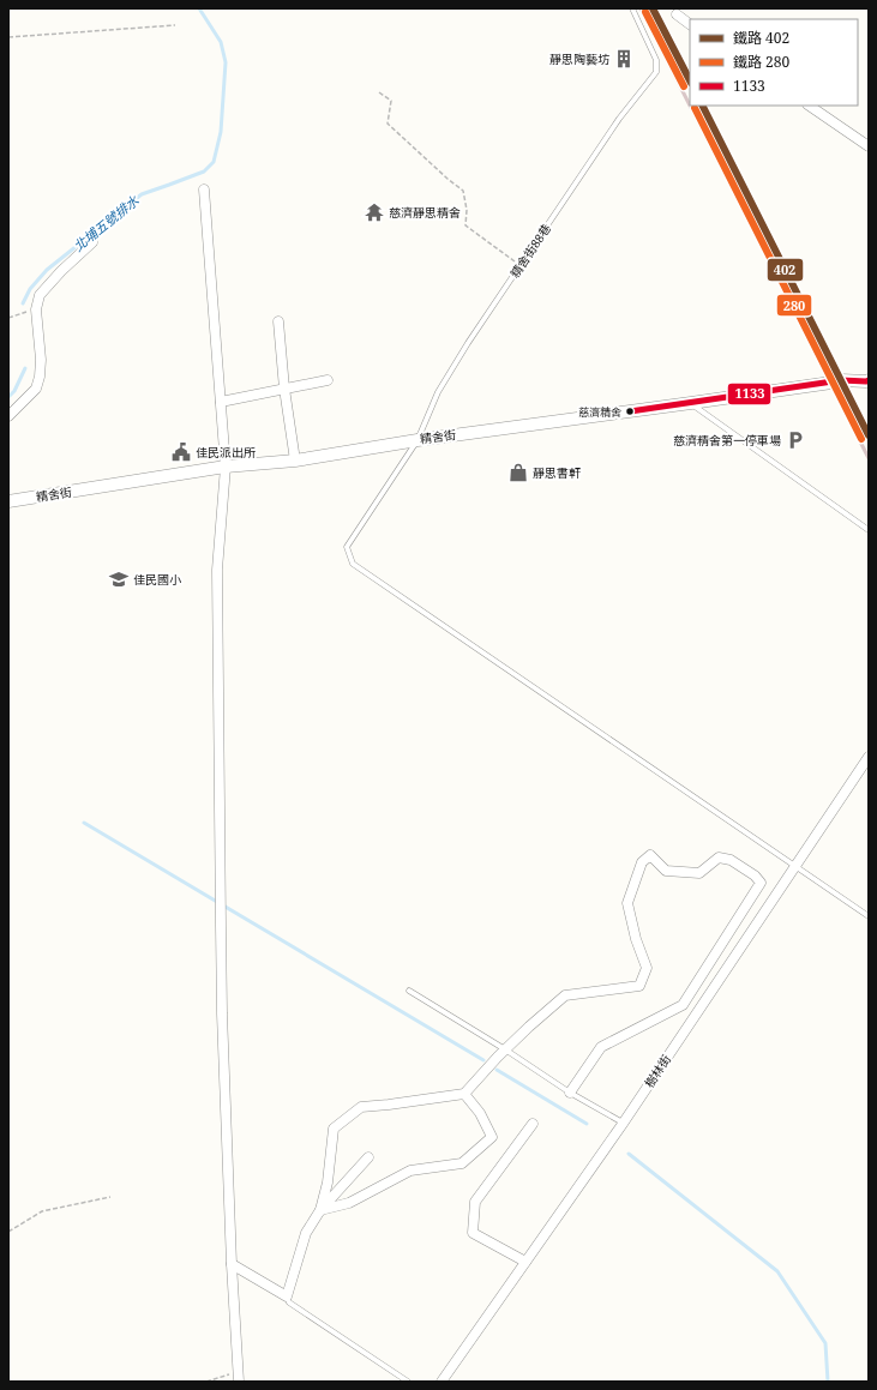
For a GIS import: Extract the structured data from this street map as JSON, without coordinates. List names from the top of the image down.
{
  "streets": {
    "street": ["精舍街", "樹林街"],
    "lane": ["精舍街88巷"]
  },
  "crossings": [
    ["精舍街88巷", "精舍街"],
    ["精舍街88巷", "樹林街"]
  ],
  "water": ["北埔五號排水"],
  "places": {
    "building": ["靜思陶藝坊"],
    "temple": ["慈濟靜思精舍"],
    "other": ["慈濟精舍"],
    "parking": ["慈濟精舍第一停車場"],
    "public building": ["佳民派出所"],
    "shop": ["靜思書軒"],
    "school or university": ["佳民國小"]
  },
  "lines": ["rail line 402", "rail line 280", "transit line 1133"],
  "legend": ["鐵路 402", "鐵路 280", "1133"]
}
